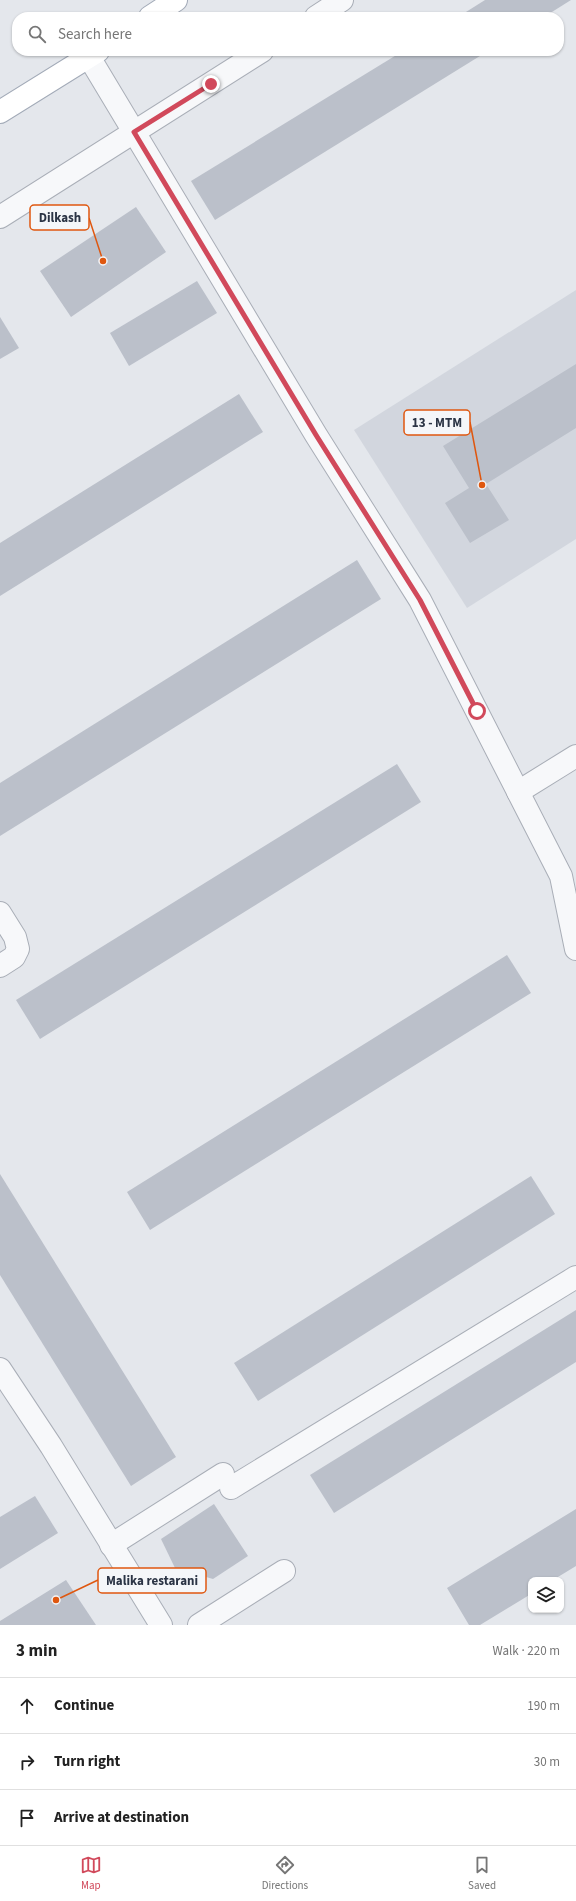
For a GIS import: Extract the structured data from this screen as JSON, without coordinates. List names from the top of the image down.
{
  "places": ["Dilkash", "13 - MTM", "Malika restarani"],
  "page": {
    "search": "Search here",
    "heading": ["3 min", "Walk · 220 m"],
    "list": [
      ["Continue", "190 m"],
      ["Turn right", "30 m"],
      "Arrive at destination"
    ],
    "nav": ["Map", "Directions", "Saved"]
  }
}
